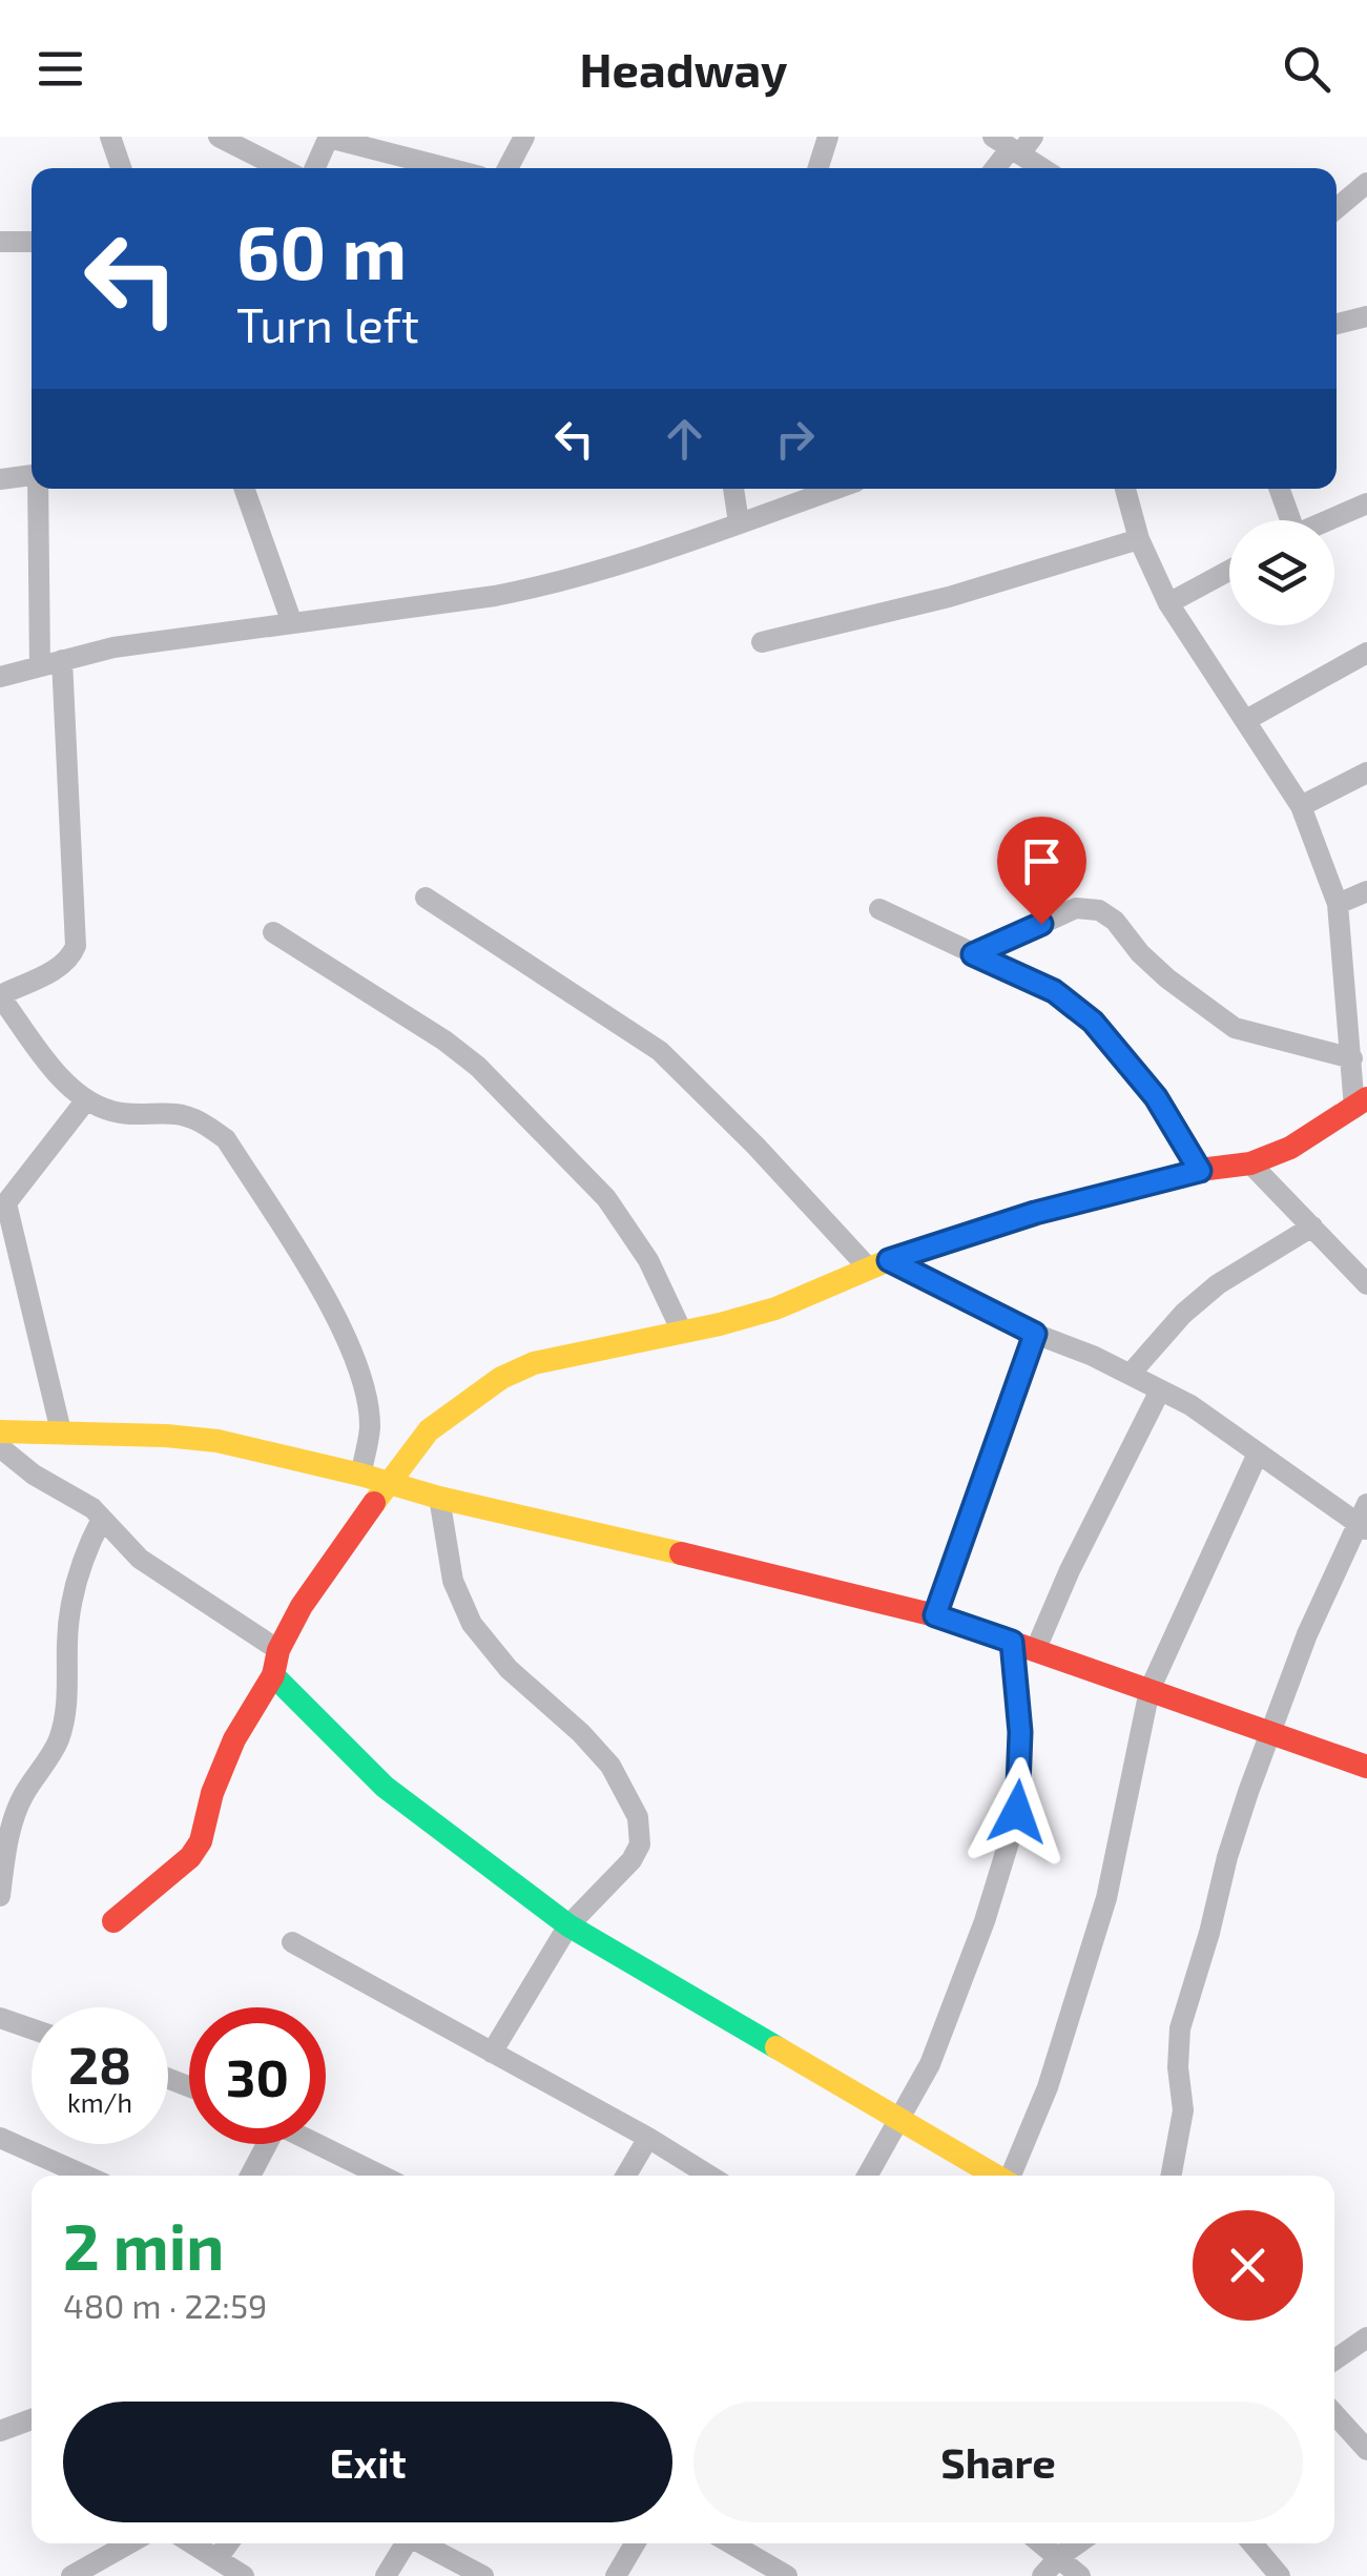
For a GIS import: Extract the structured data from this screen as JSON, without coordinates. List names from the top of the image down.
{
  "page": {
    "header": "Headway",
    "turn": ["60 m", "Turn left"],
    "speed": "28 km/h",
    "limit": "30",
    "heading": ["2 min", "480 m · 22:59"],
    "buttons": ["Exit", "Share"]
  }
}
